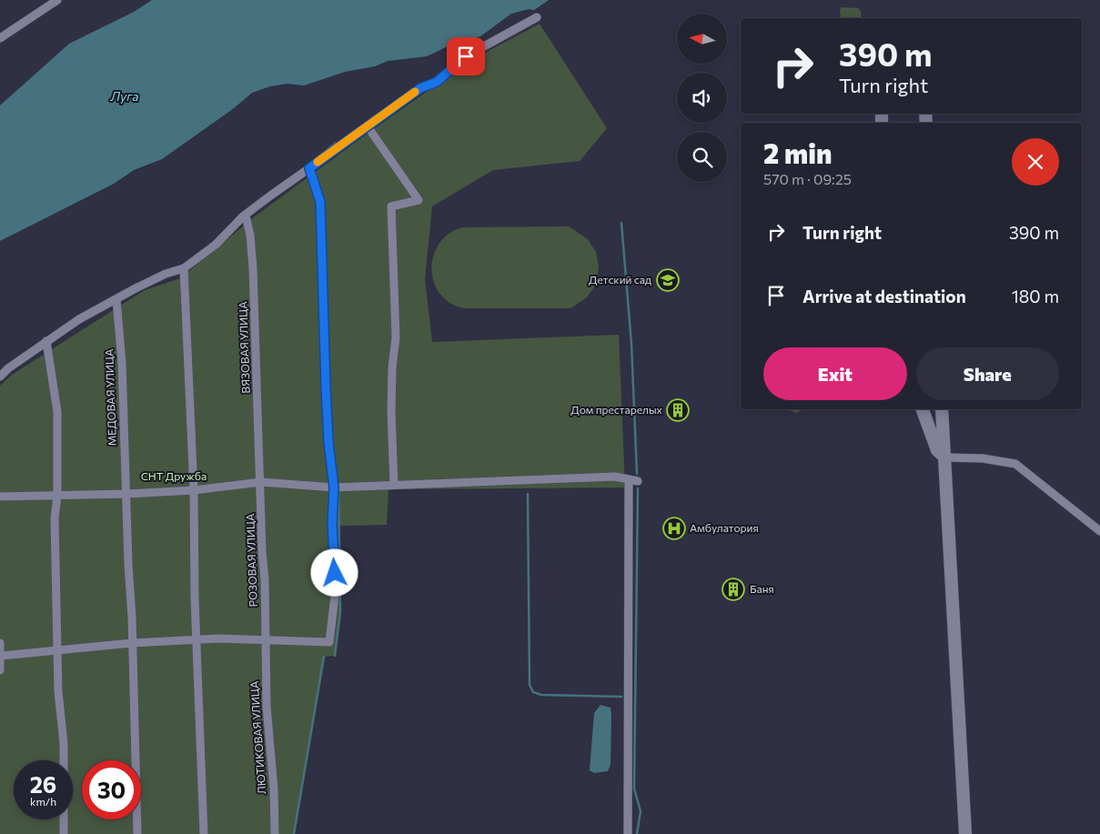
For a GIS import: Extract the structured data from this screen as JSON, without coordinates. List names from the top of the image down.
{
  "streets": {
    "street": [
      "ВЯЗОВАЯ УЛИЦА",
      "МЕДОВАЯ УЛИЦА",
      "РОЗОВАЯ УЛИЦА",
      "ЛЮТИКОВАЯ УЛИЦА"
    ]
  },
  "crossings": [
    ["ВЯЗОВАЯ УЛИЦА", "РОЗОВАЯ УЛИЦА"],
    ["РОЗОВАЯ УЛИЦА", "ЛЮТИКОВАЯ УЛИЦА"]
  ],
  "water": ["Луга"],
  "parks": ["СНТ Дружба"],
  "places": {
    "school or university": ["Детский сад"],
    "building": ["Дом престарелых", "Баня"],
    "hospital": ["Амбулатория"]
  },
  "north": "left",
  "page": {
    "turn": ["390 m", "Turn right"],
    "heading": ["2 min", "570 m · 09:25"],
    "list": [
      {
        "name": "Turn right",
        "value": "390 m"
      },
      {
        "name": "Arrive at destination",
        "value": "180 m"
      }
    ],
    "buttons": ["Exit", "Share"],
    "speed": "26 km/h",
    "limit": "30"
  }
}
